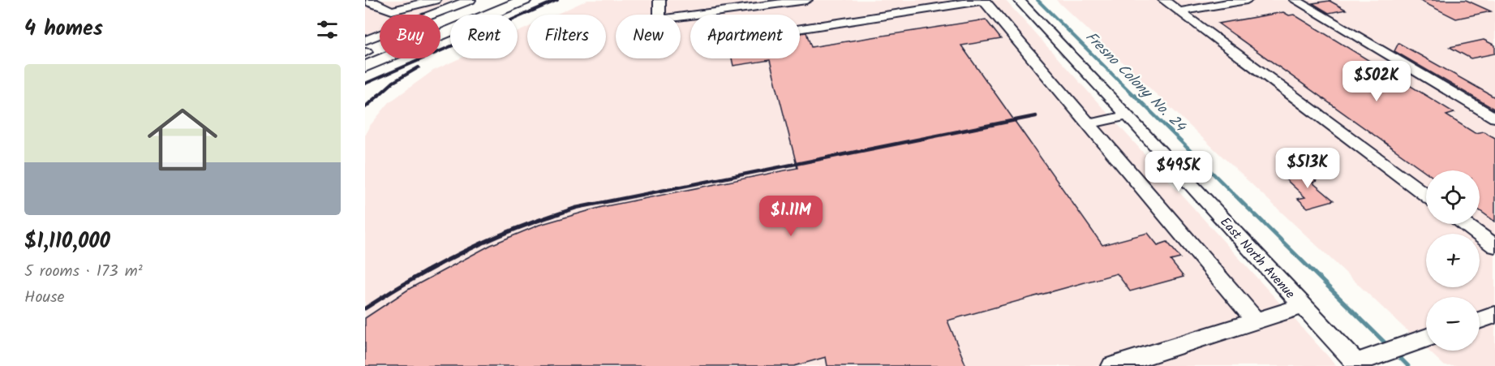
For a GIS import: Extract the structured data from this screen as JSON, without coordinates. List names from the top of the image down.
{
  "streets": {
    "street": ["East North Avenue"]
  },
  "water": ["Fresno Colony No. 24"],
  "page": {
    "heading": "4 homes",
    "chip": [
      "Buy",
      "Rent",
      "Filters",
      "New",
      "Apartment"
    ],
    "list": [
      {
        "name": "$1,110,000",
        "note": "5 rooms · 173 m² · House"
      }
    ],
    "price": [
      "$502K",
      "$513K",
      "$495K",
      "$1.11M"
    ],
    "map_buttons": ["+", "−"]
  }
}
